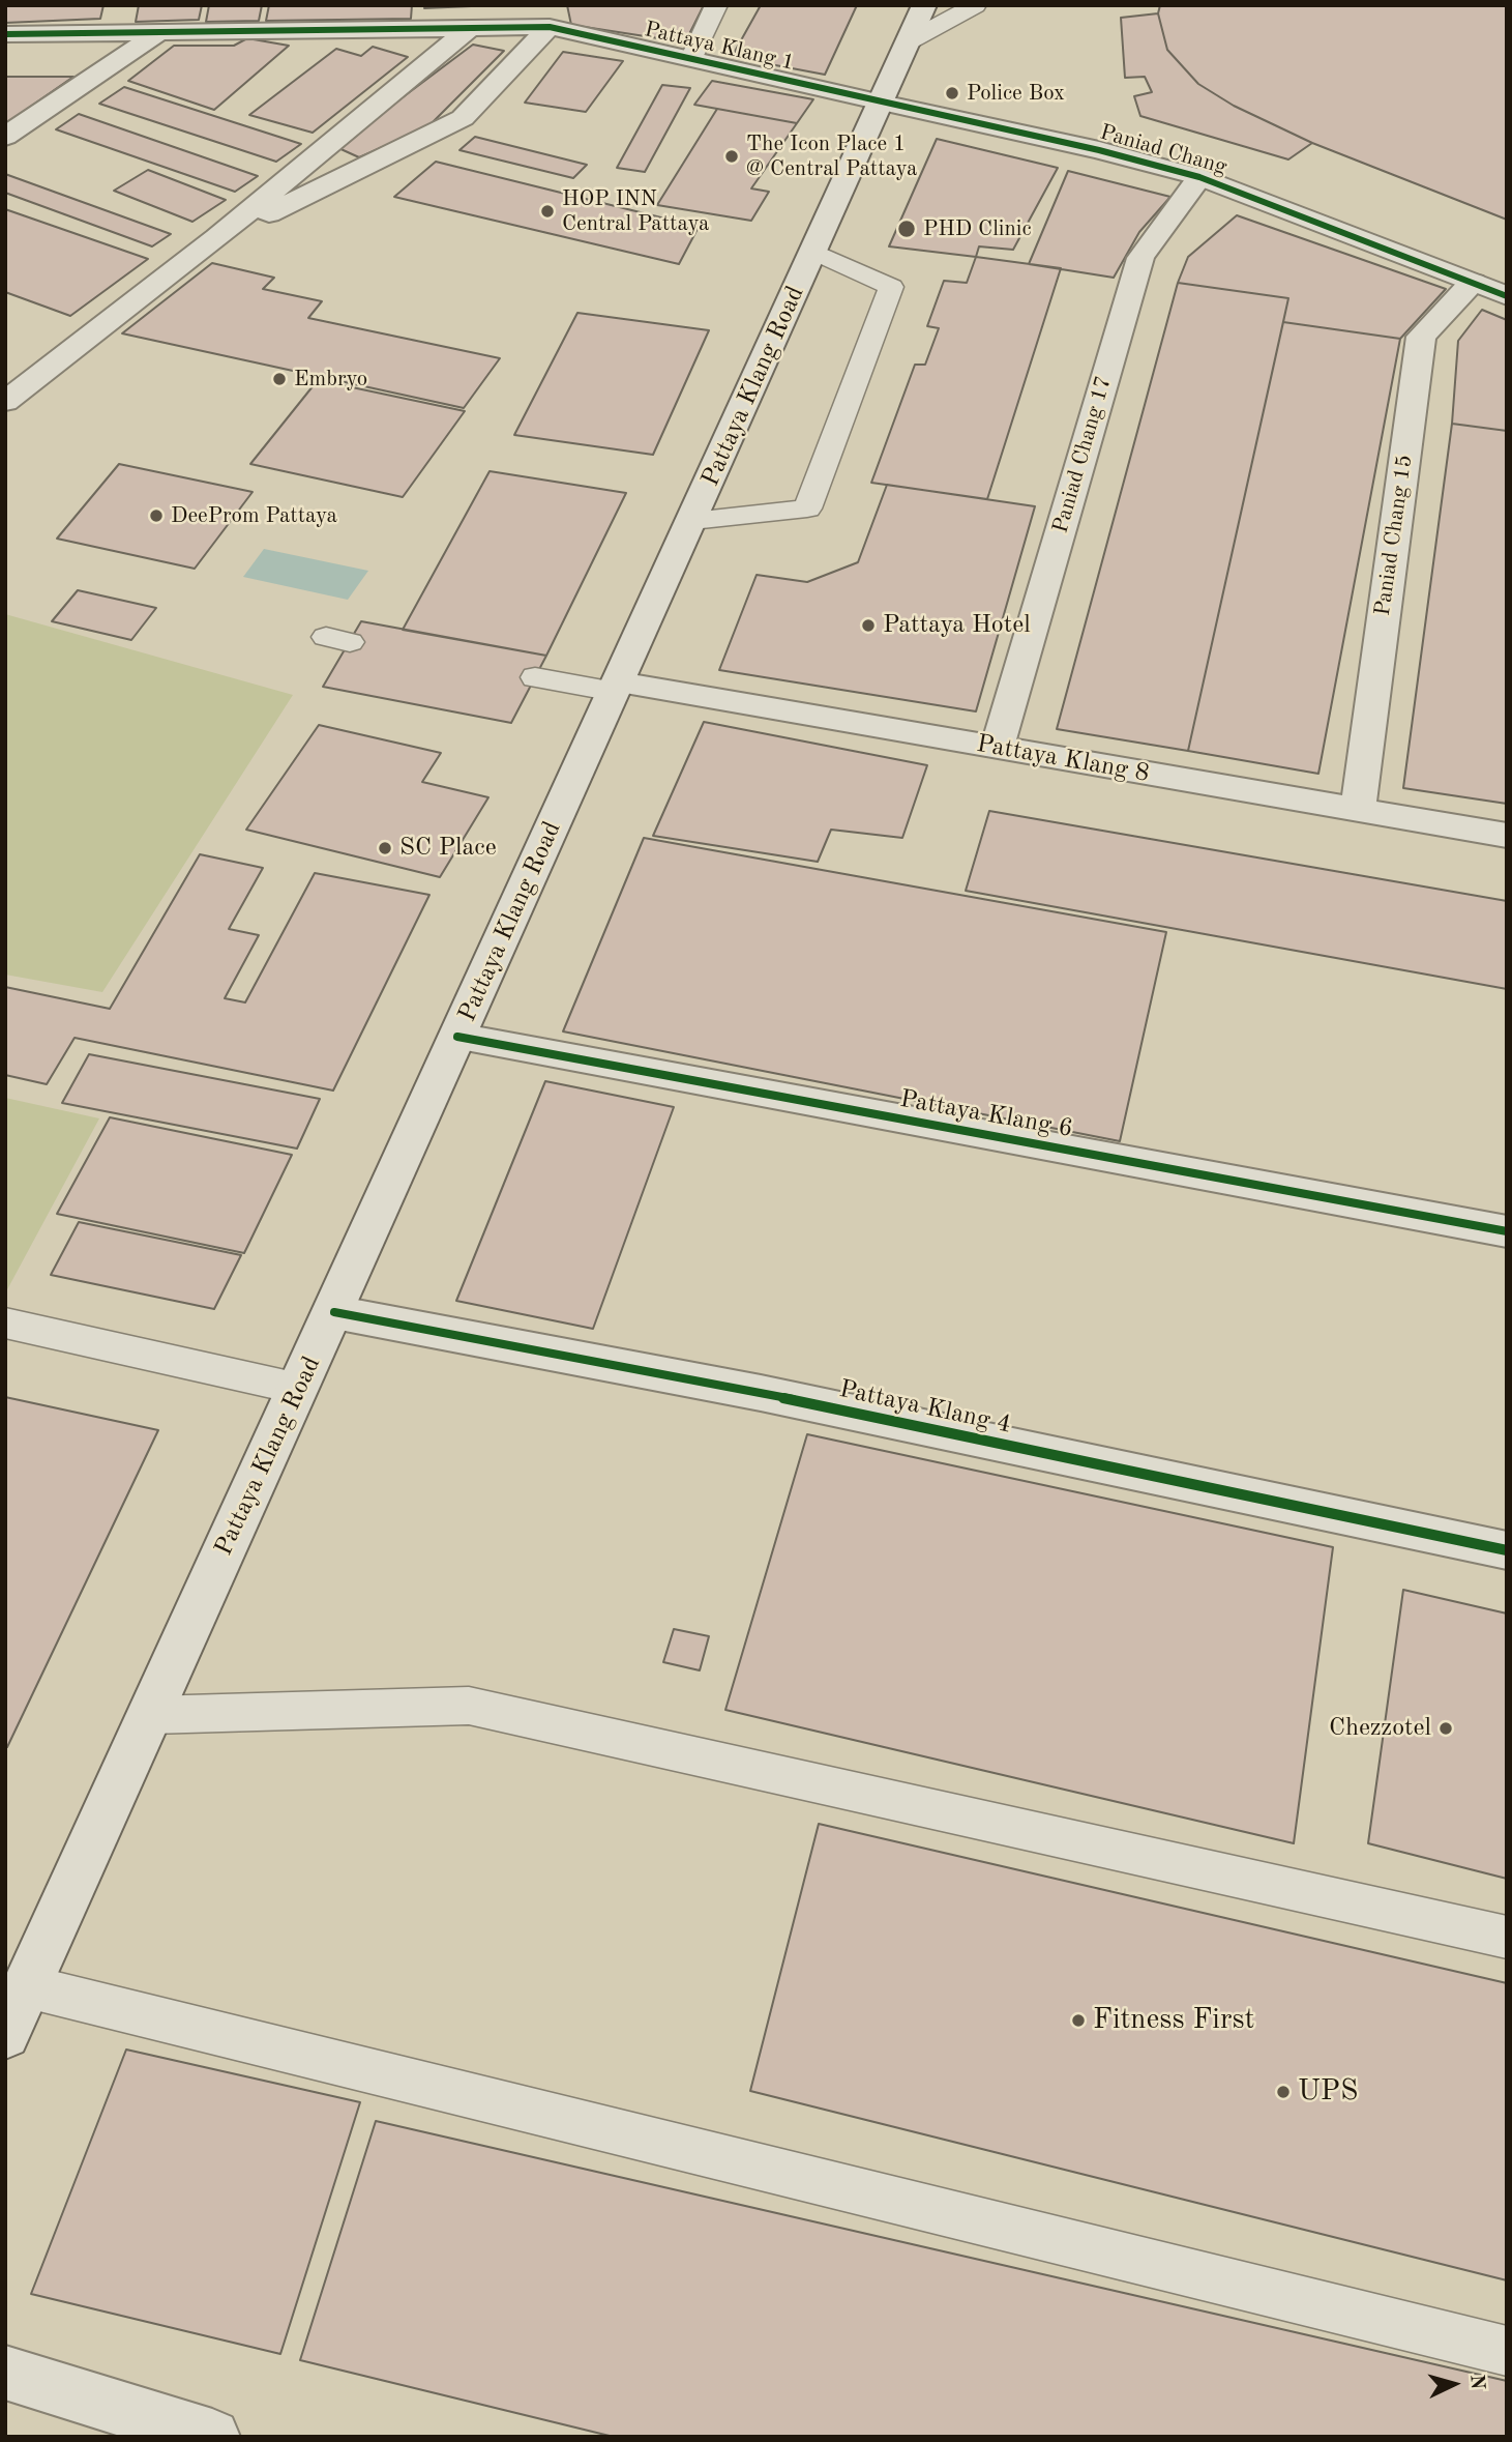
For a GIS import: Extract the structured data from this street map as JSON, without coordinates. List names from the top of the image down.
{
  "streets": {
    "street": [
      "Pattaya Klang 1",
      "Paniad Chang",
      "Pattaya Klang Road",
      "Paniad Chang 17",
      "Paniad Chang 15",
      "Pattaya Klang 8",
      "Pattaya Klang 6",
      "Pattaya Klang 4"
    ]
  },
  "crossings": [
    ["Pattaya Klang 1", "Paniad Chang"],
    ["Pattaya Klang 1", "Pattaya Klang Road"],
    ["Paniad Chang", "Pattaya Klang Road"],
    ["Paniad Chang", "Paniad Chang 17"],
    ["Paniad Chang", "Paniad Chang 15"],
    ["Pattaya Klang Road", "Pattaya Klang 8"],
    ["Pattaya Klang Road", "Pattaya Klang 6"],
    ["Pattaya Klang Road", "Pattaya Klang 4"],
    ["Paniad Chang 17", "Pattaya Klang 8"],
    ["Paniad Chang 15", "Pattaya Klang 8"]
  ],
  "places": [
    "Police Box",
    "The Icon Place 1 @ Central Pattaya",
    "HOP INN Central Pattaya",
    "PHD Clinic",
    "Embryo",
    "DeeProm Pattaya",
    "Pattaya Hotel",
    "SC Place",
    "Chezzotel",
    "Fitness First",
    "UPS"
  ],
  "north": "right"
}
